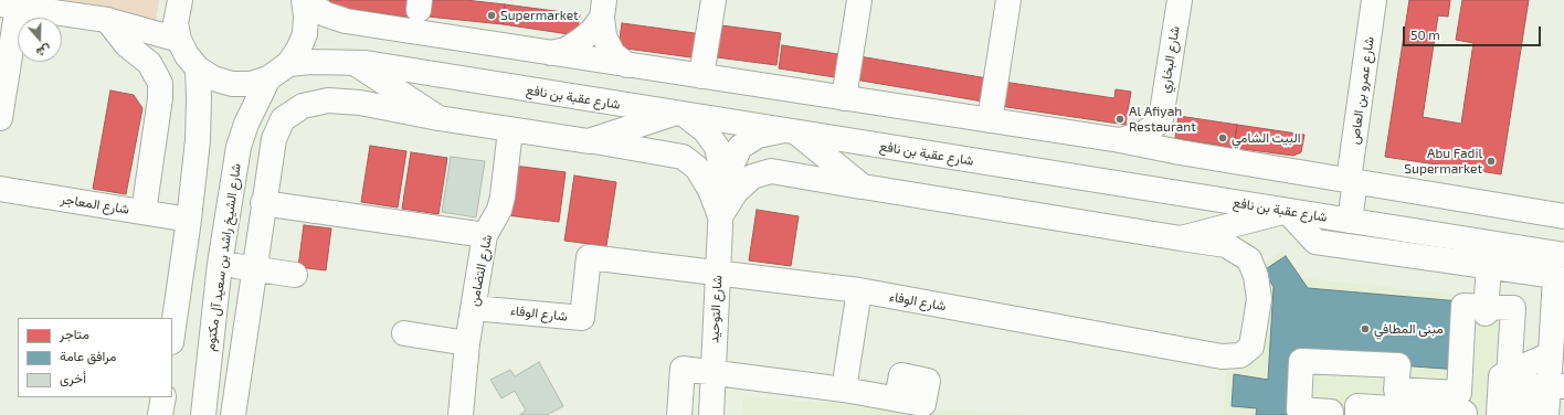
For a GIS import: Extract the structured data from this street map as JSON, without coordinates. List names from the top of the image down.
{
  "streets": {
    "street": [
      "شارع البخاري",
      "شارع عمرو بن العاص",
      "شارع عقبة بن نافع",
      "شارع المعاجر",
      "شارع الشيخ راشد بن سعيد آل مكتوم",
      "شارع التضامن",
      "شارع الوفاء",
      "شارع التوحيد"
    ]
  },
  "crossings": [
    ["شارع عمرو بن العاص", "شارع عقبة بن نافع"],
    ["شارع عقبة بن نافع", "شارع التوحيد"],
    ["شارع التضامن", "شارع الوفاء"],
    ["شارع الوفاء", "شارع التوحيد"]
  ],
  "places": [
    "Supermarket",
    "Al Afiyah Restaurant",
    "البيت الشامي",
    "Abu Fadil Supermarket",
    "مبنى المطافي"
  ],
  "legend": ["متاجر", "مرافق عامة", "أخرى"],
  "scale_bar": "50 m",
  "north": "bottom"
}
